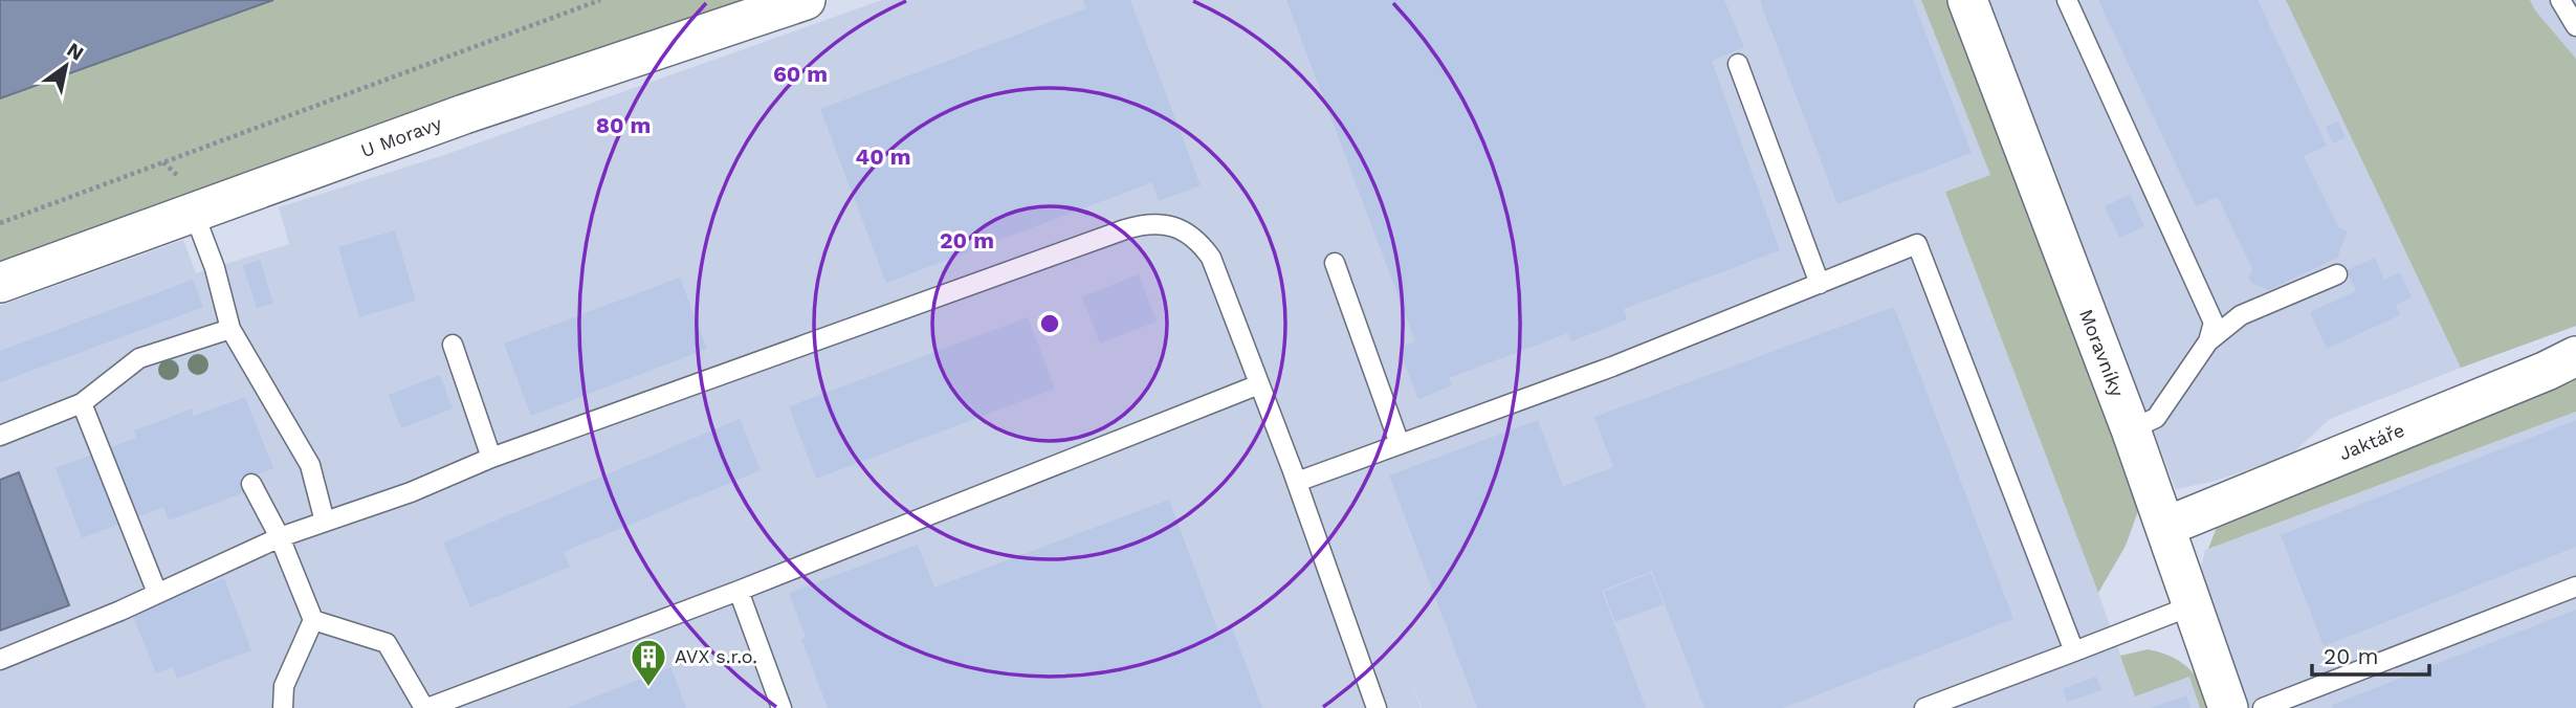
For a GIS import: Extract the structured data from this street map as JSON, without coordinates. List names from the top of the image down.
{
  "streets": {
    "street": ["U Moravy", "Moravníky", "Jaktáře"]
  },
  "crossings": [
    ["Moravníky", "Jaktáře"]
  ],
  "places": {
    "building": ["AVX s.r.o."]
  },
  "scale_bar": "20 m",
  "north": "top right",
  "rings": [
    "60 m",
    "80 m",
    "40 m",
    "20 m"
  ]
}
